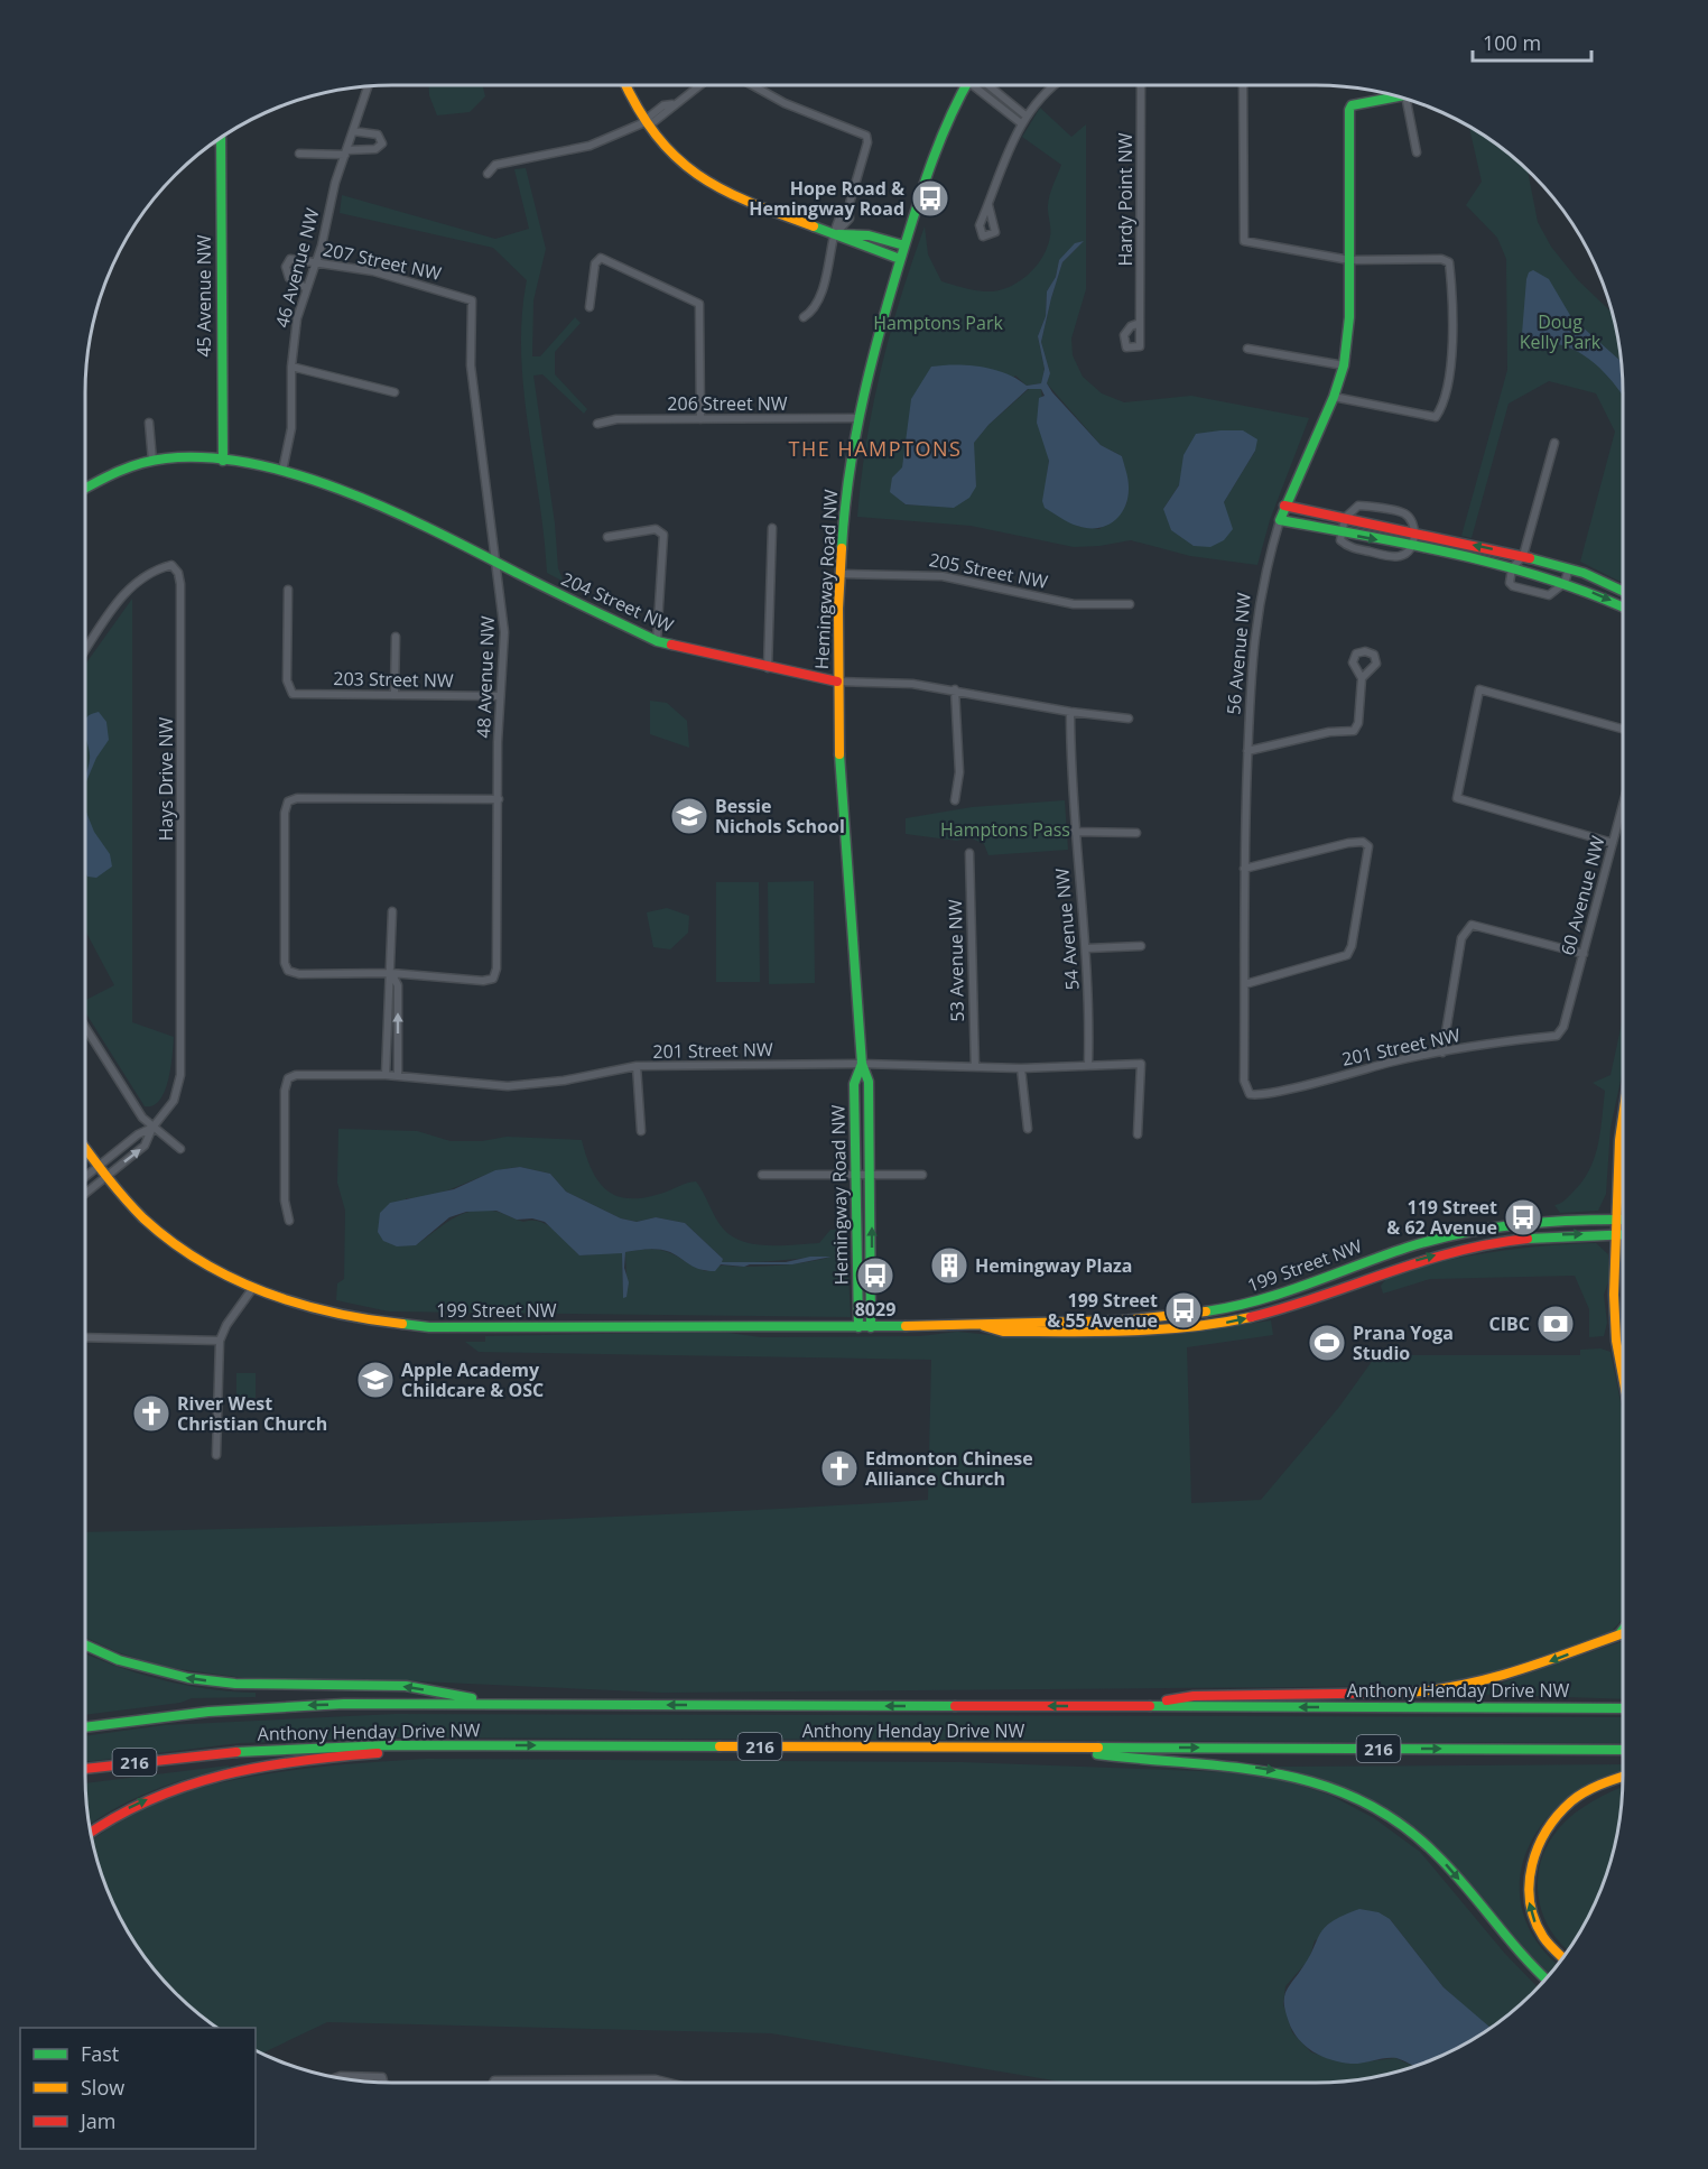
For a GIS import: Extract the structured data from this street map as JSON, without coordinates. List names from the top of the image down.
{
  "streets": {
    "main road": [
      "45 Avenue NW",
      "Hemingway Road NW",
      "204 Street NW",
      "56 Avenue NW",
      "199 Street NW",
      "Anthony Henday Drive NW",
      "216"
    ],
    "street": [
      "Hardy Point NW",
      "207 Street NW",
      "46 Avenue NW",
      "206 Street NW",
      "205 Street NW",
      "48 Avenue NW",
      "203 Street NW",
      "Hays Drive NW",
      "60 Avenue NW",
      "54 Avenue NW",
      "53 Avenue NW",
      "201 Street NW"
    ]
  },
  "crossings": [
    ["207 Street NW", "46 Avenue NW"],
    ["207 Street NW", "48 Avenue NW"],
    ["46 Avenue NW", "204 Street NW"],
    ["45 Avenue NW", "204 Street NW"],
    ["206 Street NW", "Hemingway Road NW"],
    ["205 Street NW", "Hemingway Road NW"],
    ["Hemingway Road NW", "204 Street NW"],
    ["Hemingway Road NW", "201 Street NW"],
    ["Hemingway Road NW", "199 Street NW"],
    ["204 Street NW", "48 Avenue NW"],
    ["204 Street NW", "54 Avenue NW"],
    ["56 Avenue NW", "201 Street NW"],
    ["48 Avenue NW", "203 Street NW"],
    ["Hays Drive NW", "199 Street NW"],
    ["60 Avenue NW", "201 Street NW"],
    ["54 Avenue NW", "201 Street NW"],
    ["53 Avenue NW", "201 Street NW"]
  ],
  "districts": ["THE HAMPTONS"],
  "parks": ["Doug Kelly Park", "Hamptons Park", "Hamptons Pass"],
  "places": {
    "bus stop": [
      "Hope Road & Hemingway Road",
      "119 Street & 62 Avenue",
      "8029",
      "199 Street & 55 Avenue"
    ],
    "school or university": ["Bessie Nichols School", "Apple Academy Childcare & OSC"],
    "building": ["Hemingway Plaza"],
    "bank": ["CIBC"],
    "sports": ["Prana Yoga Studio"],
    "church": ["River West Christian Church", "Edmonton Chinese Alliance Church"]
  },
  "legend": ["Fast", "Slow", "Jam"],
  "scale_bar": "100 m"
}
